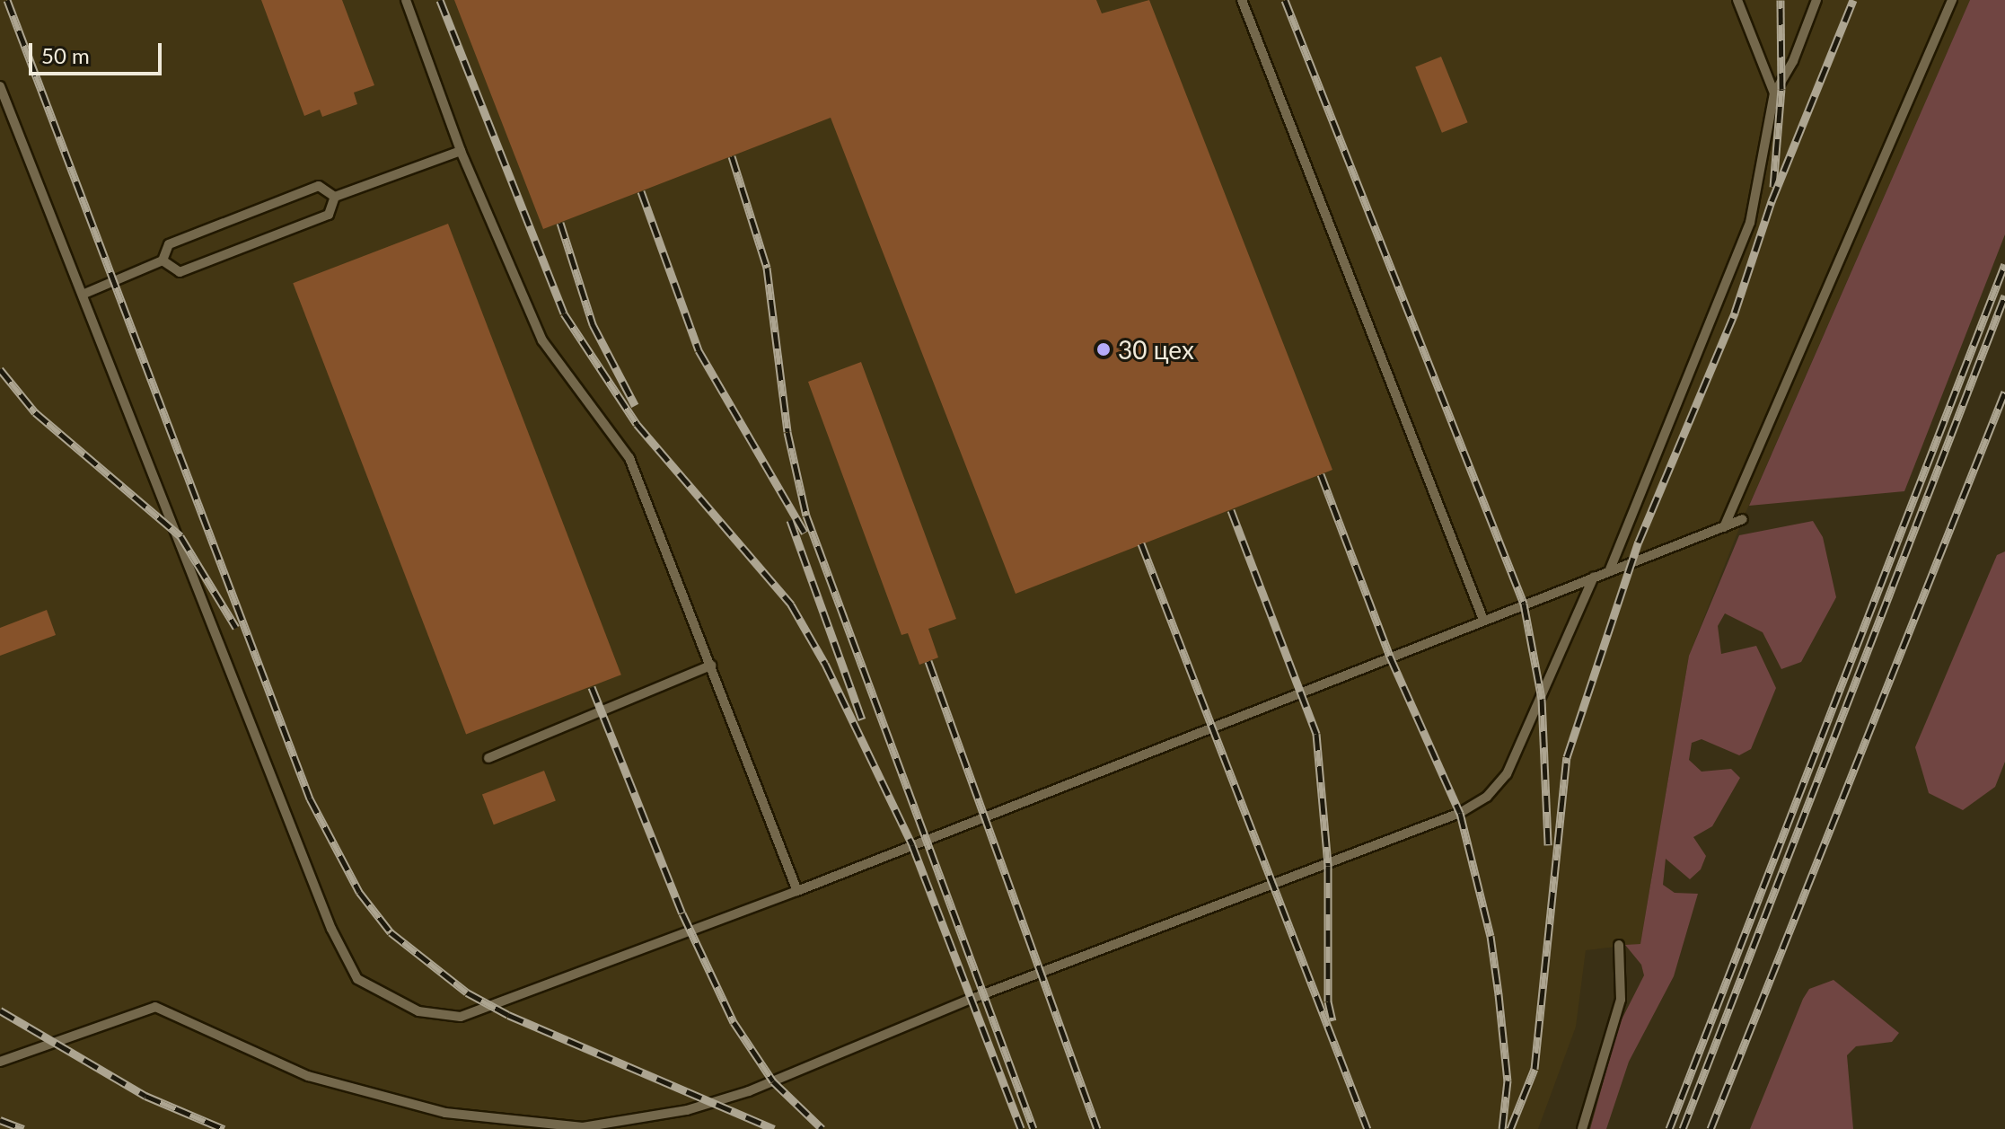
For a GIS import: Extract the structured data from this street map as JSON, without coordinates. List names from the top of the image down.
{
  "places": ["30 цех"],
  "scale_bar": "50 m"
}
